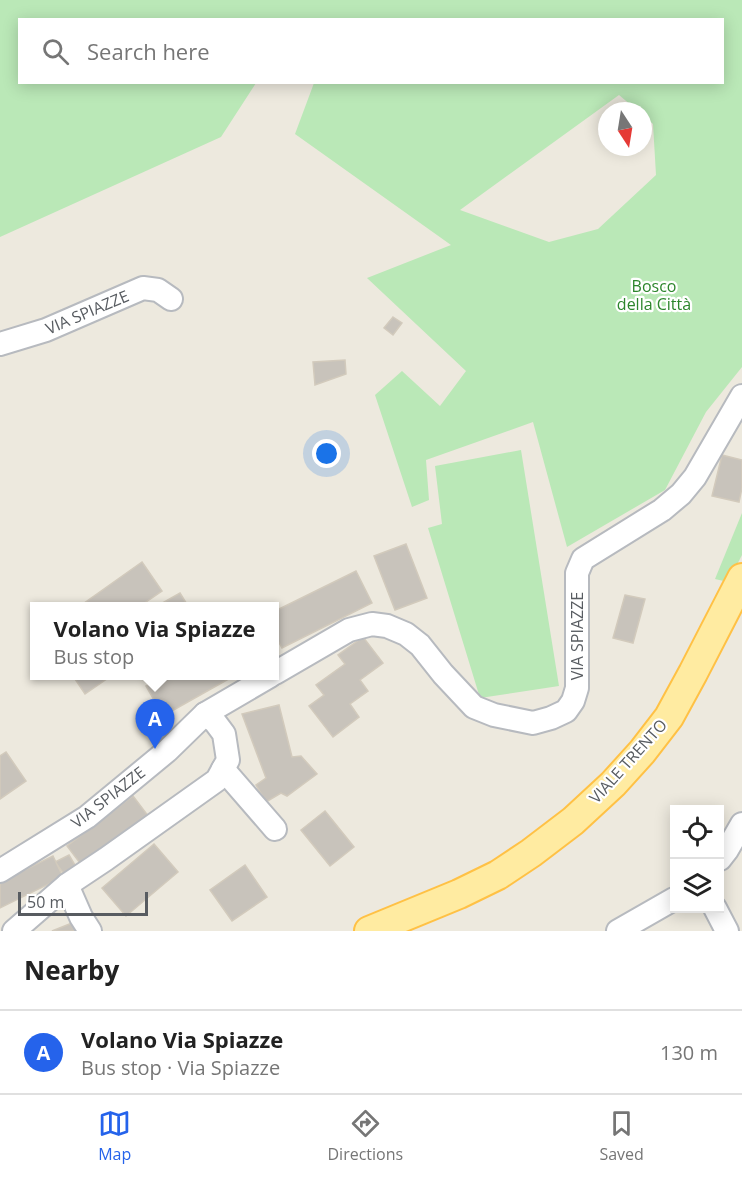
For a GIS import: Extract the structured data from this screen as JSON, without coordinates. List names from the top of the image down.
{
  "streets": {
    "main road": ["VIALE TRENTO"],
    "street": ["VIA SPIAZZE"]
  },
  "parks": ["Bosco della Città"],
  "scale_bar": "50 m",
  "north": "bottom",
  "page": {
    "search": "Search here",
    "popup": ["Volano Via Spiazze", "Bus stop"],
    "pins": "A",
    "scale": "50 m",
    "heading": "Nearby",
    "list": [
      {
        "mark": "A",
        "name": "Volano Via Spiazze",
        "note": "Bus stop · Via Spiazze",
        "value": "130 m"
      }
    ],
    "nav": ["Map", "Directions", "Saved"]
  }
}
